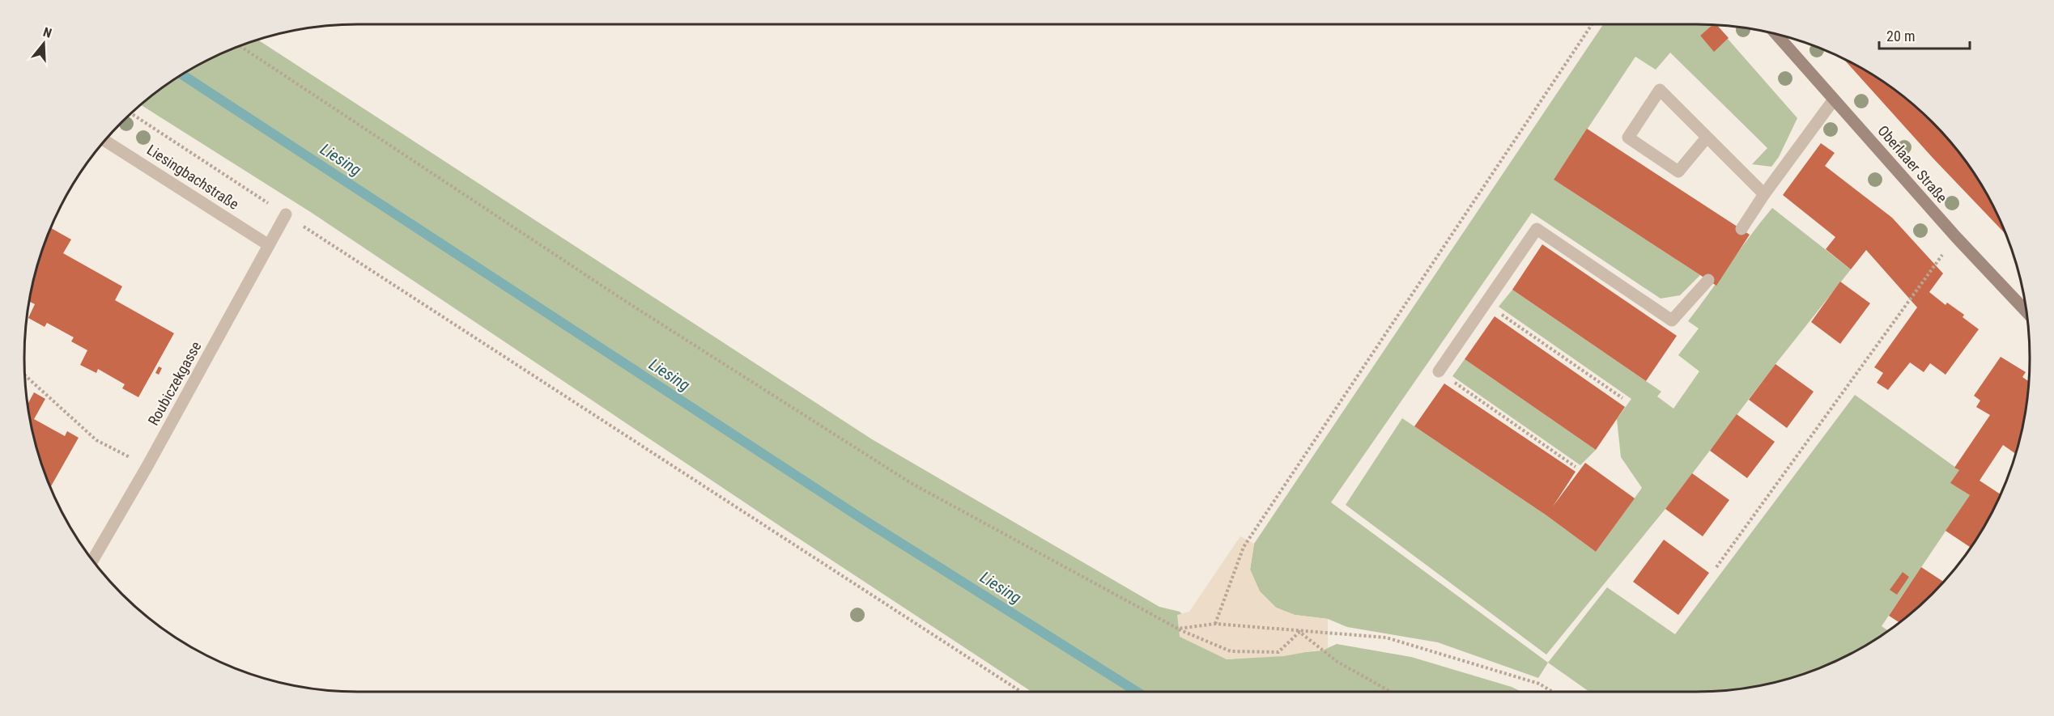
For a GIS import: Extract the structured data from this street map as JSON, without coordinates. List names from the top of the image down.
{
  "streets": {
    "main road": ["Oberlaaer Straße"],
    "street": ["Liesingbachstraße", "Roubiczekgasse"]
  },
  "crossings": [
    ["Liesingbachstraße", "Roubiczekgasse"]
  ],
  "water": ["Liesing"],
  "scale_bar": "20 m",
  "north": "top"
}
